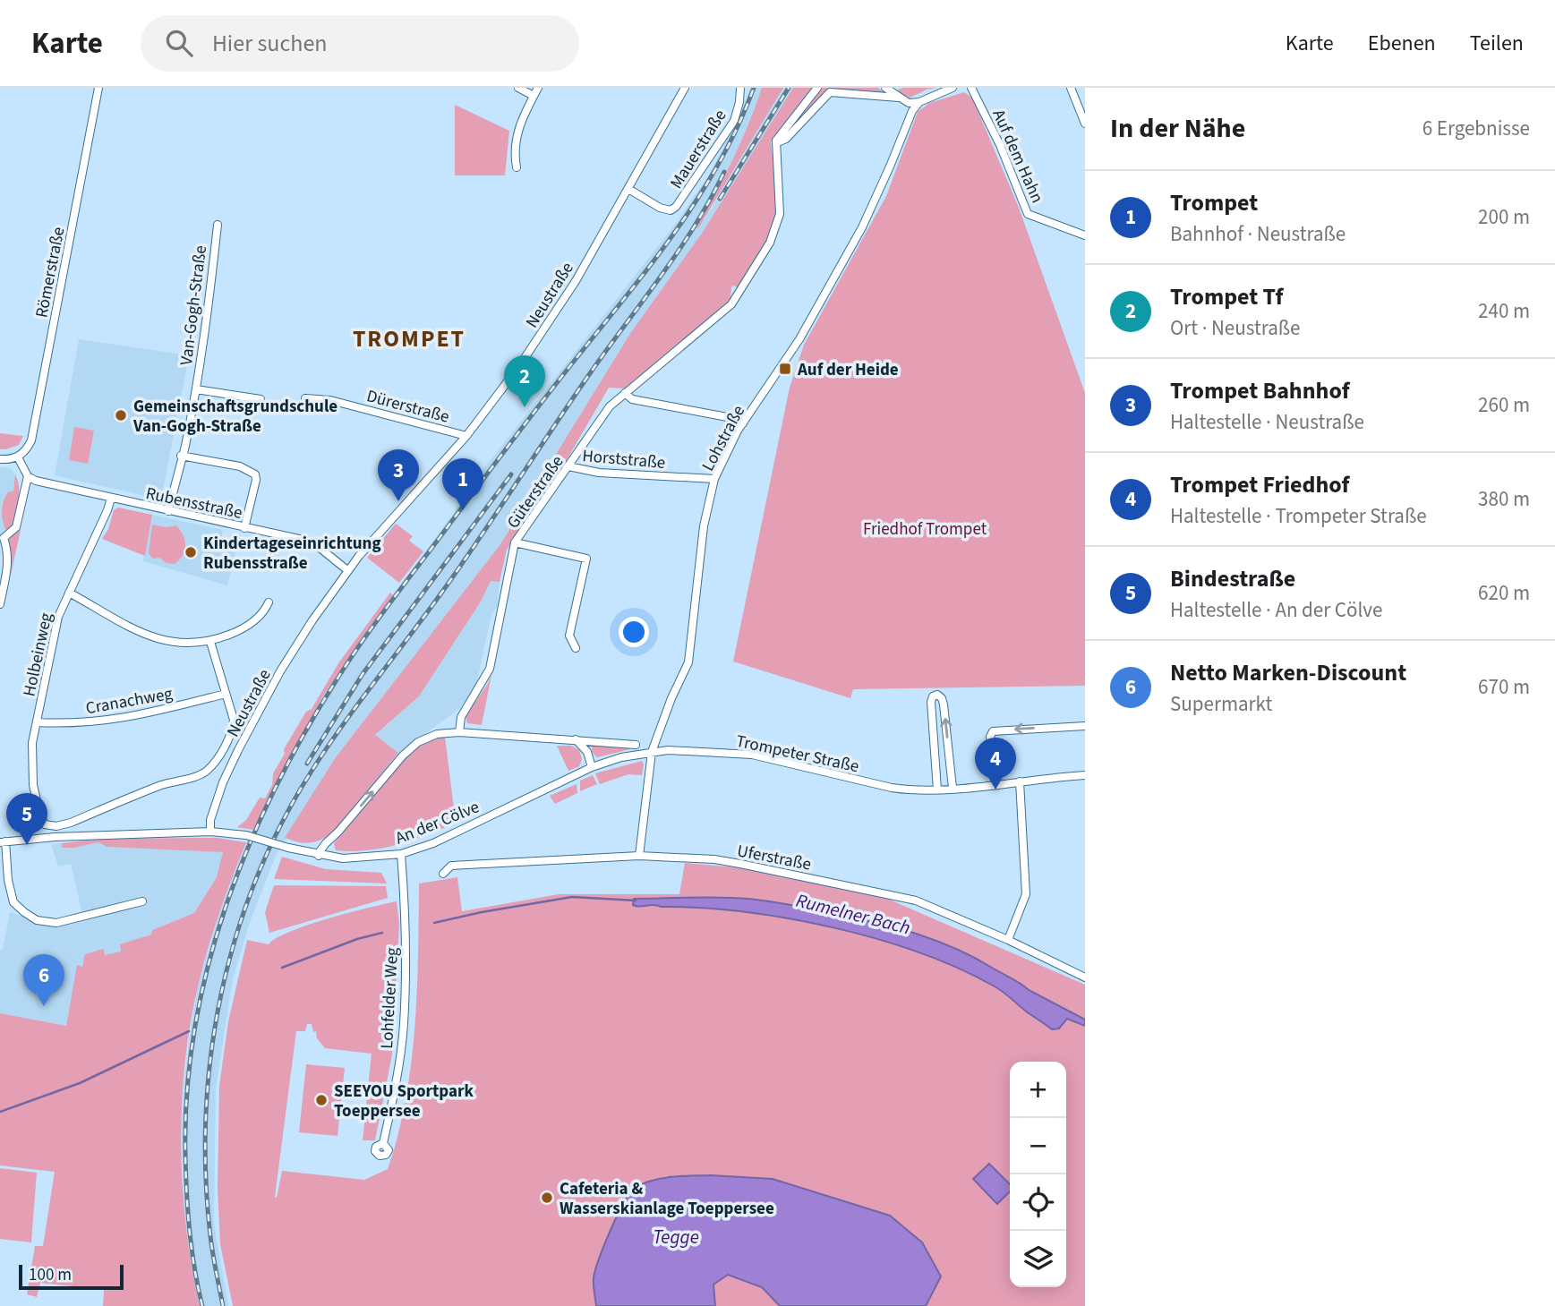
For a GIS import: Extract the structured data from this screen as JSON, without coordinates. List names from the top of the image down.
{
  "streets": {
    "street": [
      "Mauerstraße",
      "Auf dem Hahn",
      "Römerstraße",
      "Neustraße",
      "Van-Gogh-Straße",
      "Dürerstraße",
      "Lohstraße",
      "Horststraße",
      "Güterstraße",
      "Rubensstraße",
      "Holbeinweg",
      "Cranachweg",
      "Trompeter Straße",
      "An der Cölve",
      "Uferstraße",
      "Lohfelder Weg"
    ]
  },
  "crossings": [
    ["Mauerstraße", "Neustraße"],
    ["Neustraße", "Dürerstraße"],
    ["Neustraße", "Rubensstraße"],
    ["Neustraße", "An der Cölve"],
    ["Van-Gogh-Straße", "Rubensstraße"],
    ["Lohstraße", "Horststraße"],
    ["Lohstraße", "Trompeter Straße"],
    ["Lohstraße", "An der Cölve"],
    ["Lohstraße", "Uferstraße"],
    ["Horststraße", "Güterstraße"],
    ["Rubensstraße", "Holbeinweg"],
    ["Holbeinweg", "Cranachweg"],
    ["Trompeter Straße", "An der Cölve"],
    ["An der Cölve", "Lohfelder Weg"]
  ],
  "districts": ["TROMPET"],
  "water": ["Rumelner Bach", "Tegge"],
  "parks": ["Friedhof Trompet"],
  "places": {
    "transit": ["Auf der Heide"],
    "other": [
      "Gemeinschaftsgrundschule Van-Gogh-Straße",
      "Kindertageseinrichtung Rubensstraße",
      "SEEYOU Sportpark Toeppersee",
      "Cafeteria & Wasserskianlage Toeppersee"
    ]
  },
  "scale_bar": "100 m",
  "page": {
    "header": "Karte",
    "search": "Hier suchen",
    "nav": ["Karte", "Ebenen", "Teilen"],
    "heading": ["In der Nähe", "6 Ergebnisse"],
    "list": [
      {
        "mark": "1",
        "name": "Trompet",
        "note": "Bahnhof · Neustraße",
        "value": "200 m"
      },
      {
        "mark": "2",
        "name": "Trompet Tf",
        "note": "Ort · Neustraße",
        "value": "240 m"
      },
      {
        "mark": "3",
        "name": "Trompet Bahnhof",
        "note": "Haltestelle · Neustraße",
        "value": "260 m"
      },
      {
        "mark": "4",
        "name": "Trompet Friedhof",
        "note": "Haltestelle · Trompeter Straße",
        "value": "380 m"
      },
      {
        "mark": "5",
        "name": "Bindestraße",
        "note": "Haltestelle · An der Cölve",
        "value": "620 m"
      },
      {
        "mark": "6",
        "name": "Netto Marken-Discount",
        "note": "Supermarkt",
        "value": "670 m"
      }
    ],
    "pins": [
      "2",
      "3",
      "1",
      "4",
      "5",
      "6"
    ],
    "map_buttons": ["+", "−"],
    "scale": "100 m"
  }
}
